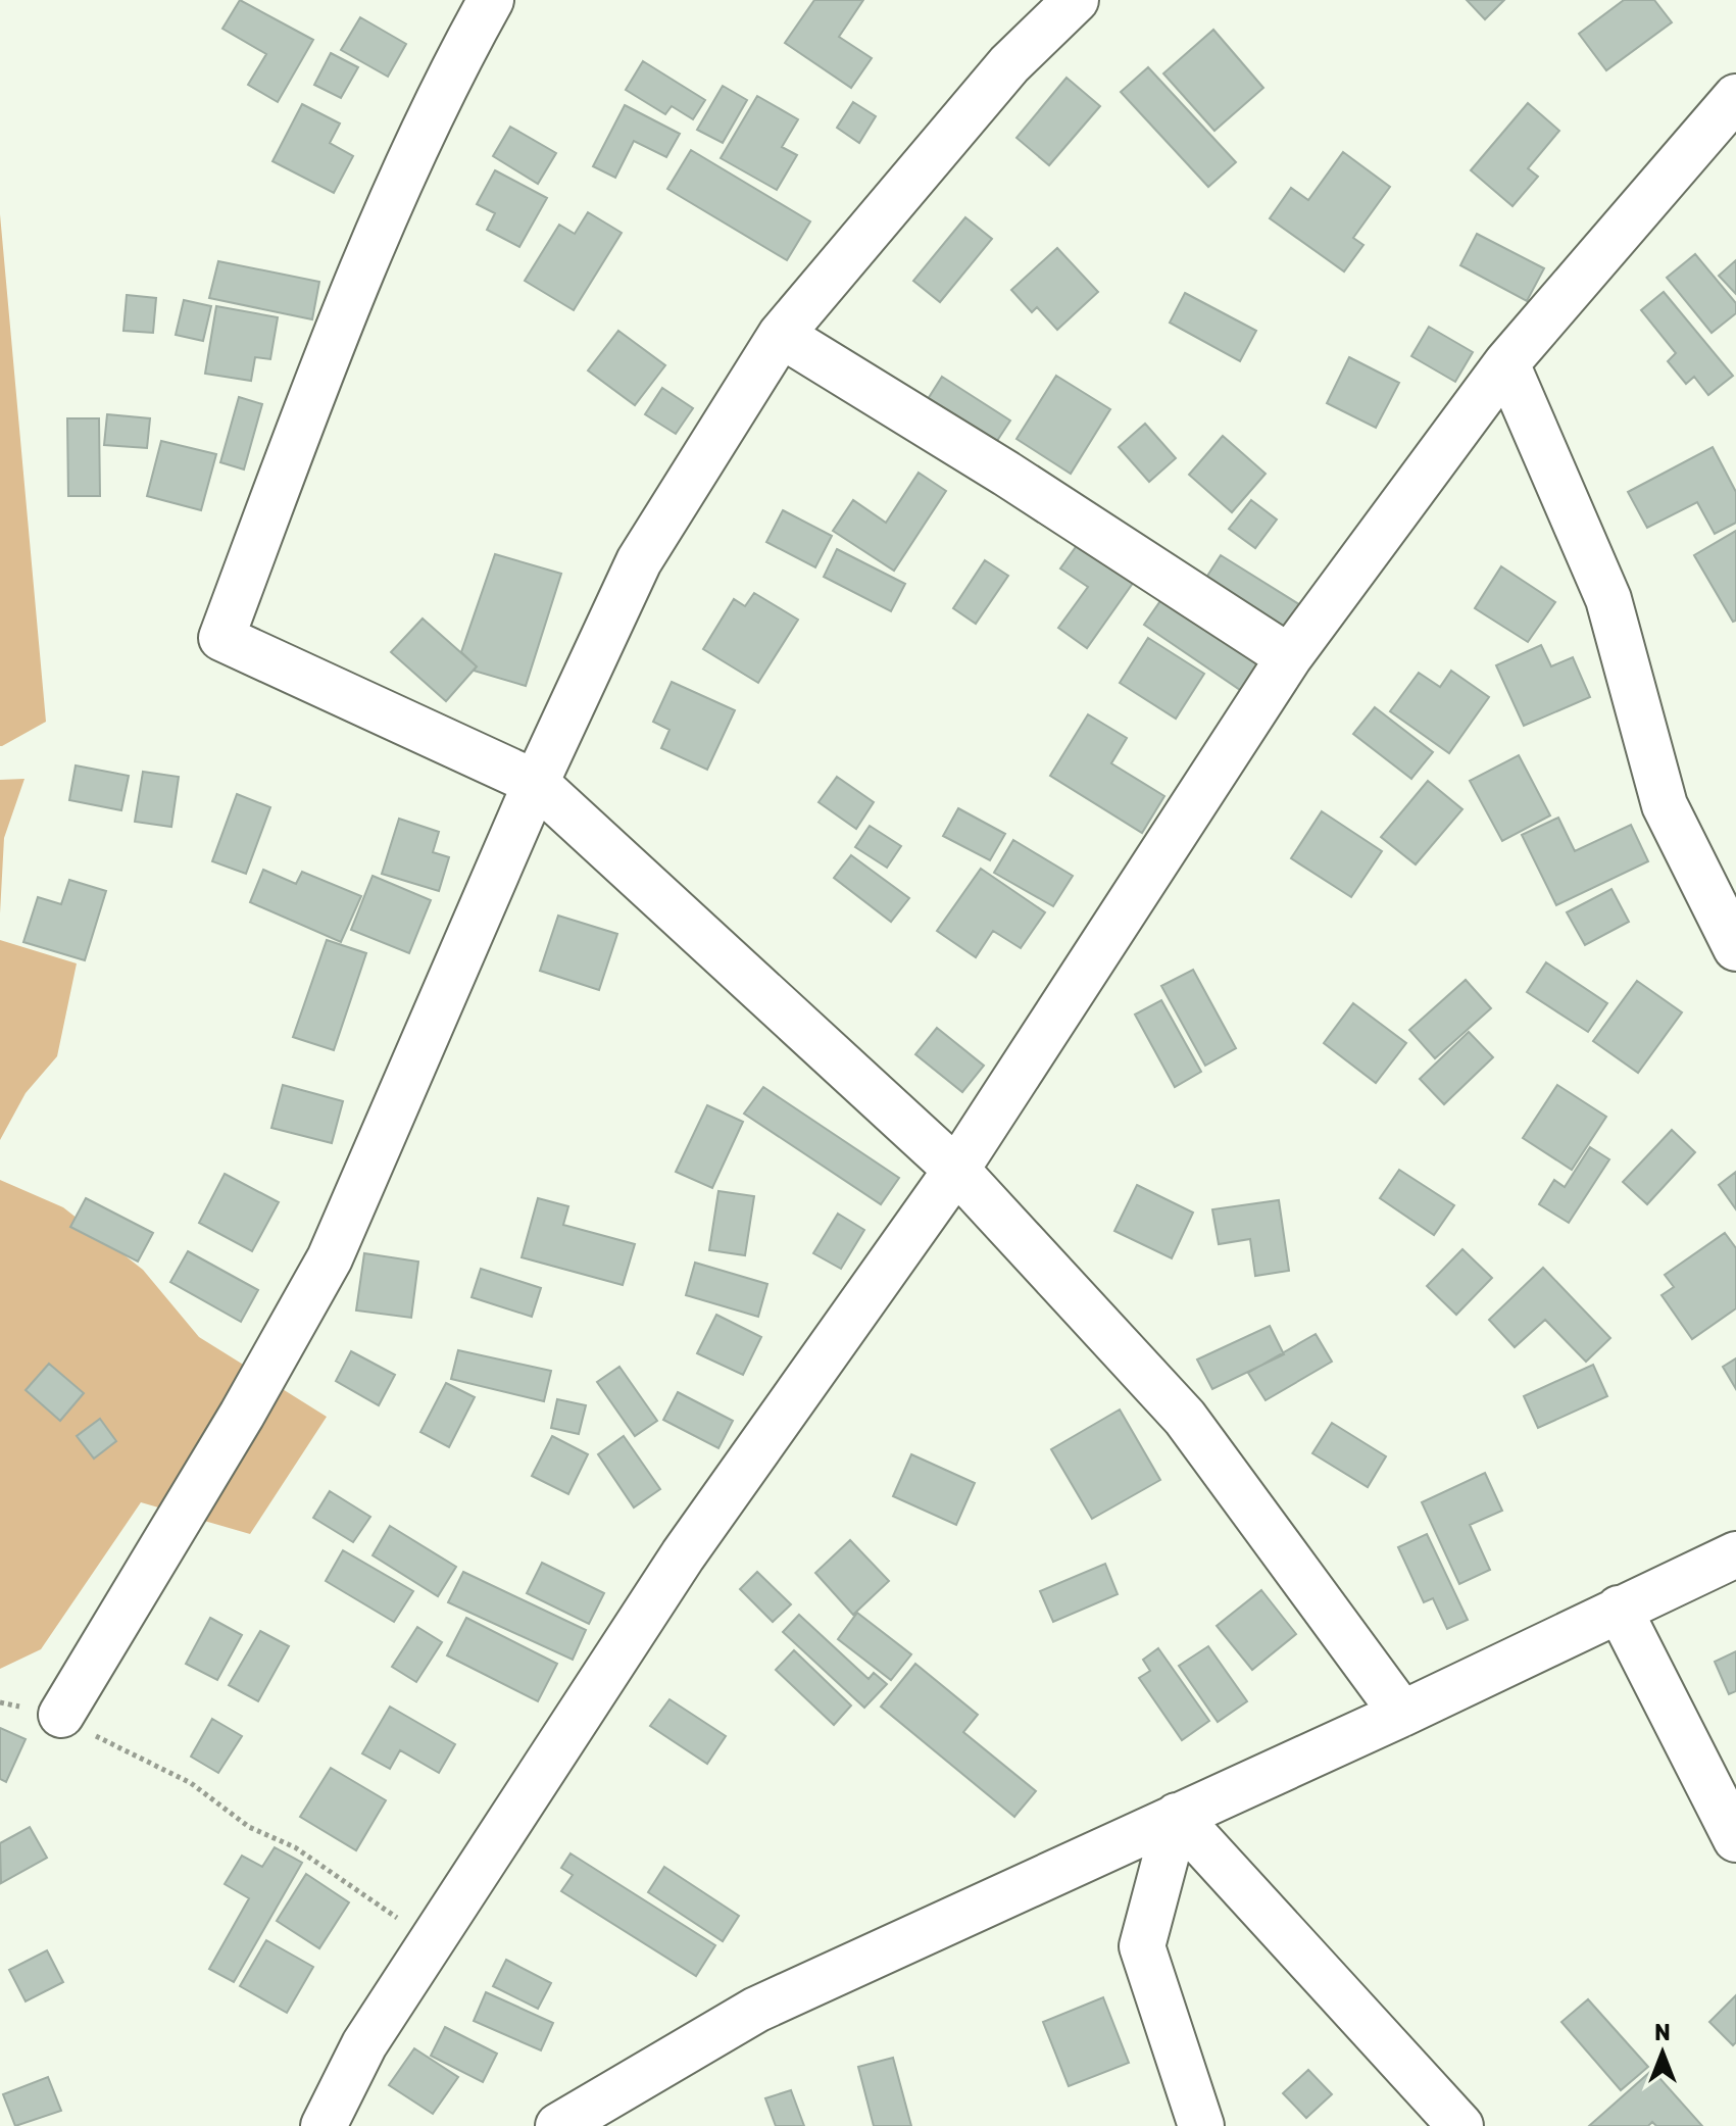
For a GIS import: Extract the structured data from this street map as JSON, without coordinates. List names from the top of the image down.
{
  "north": "top"
}
